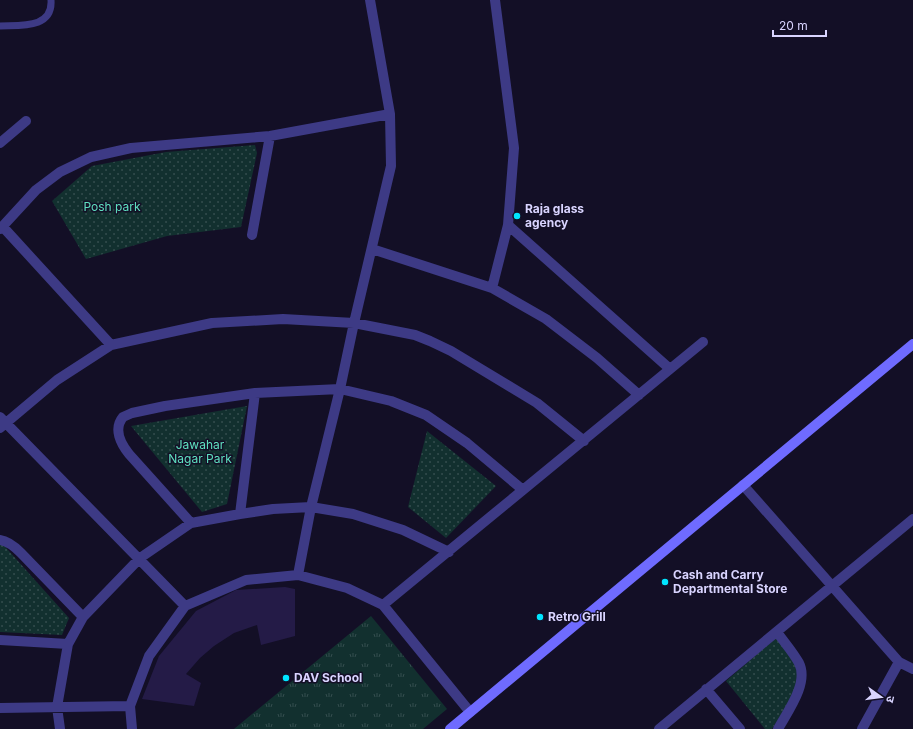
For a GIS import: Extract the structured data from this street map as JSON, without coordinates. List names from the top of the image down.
{
  "parks": ["Posh park", "Jawahar Nagar Park"],
  "places": [
    "Raja glass agency",
    "Cash and Carry Departmental Store",
    "Retro Grill",
    "DAV School"
  ],
  "scale_bar": "20 m",
  "north": "right"
}
